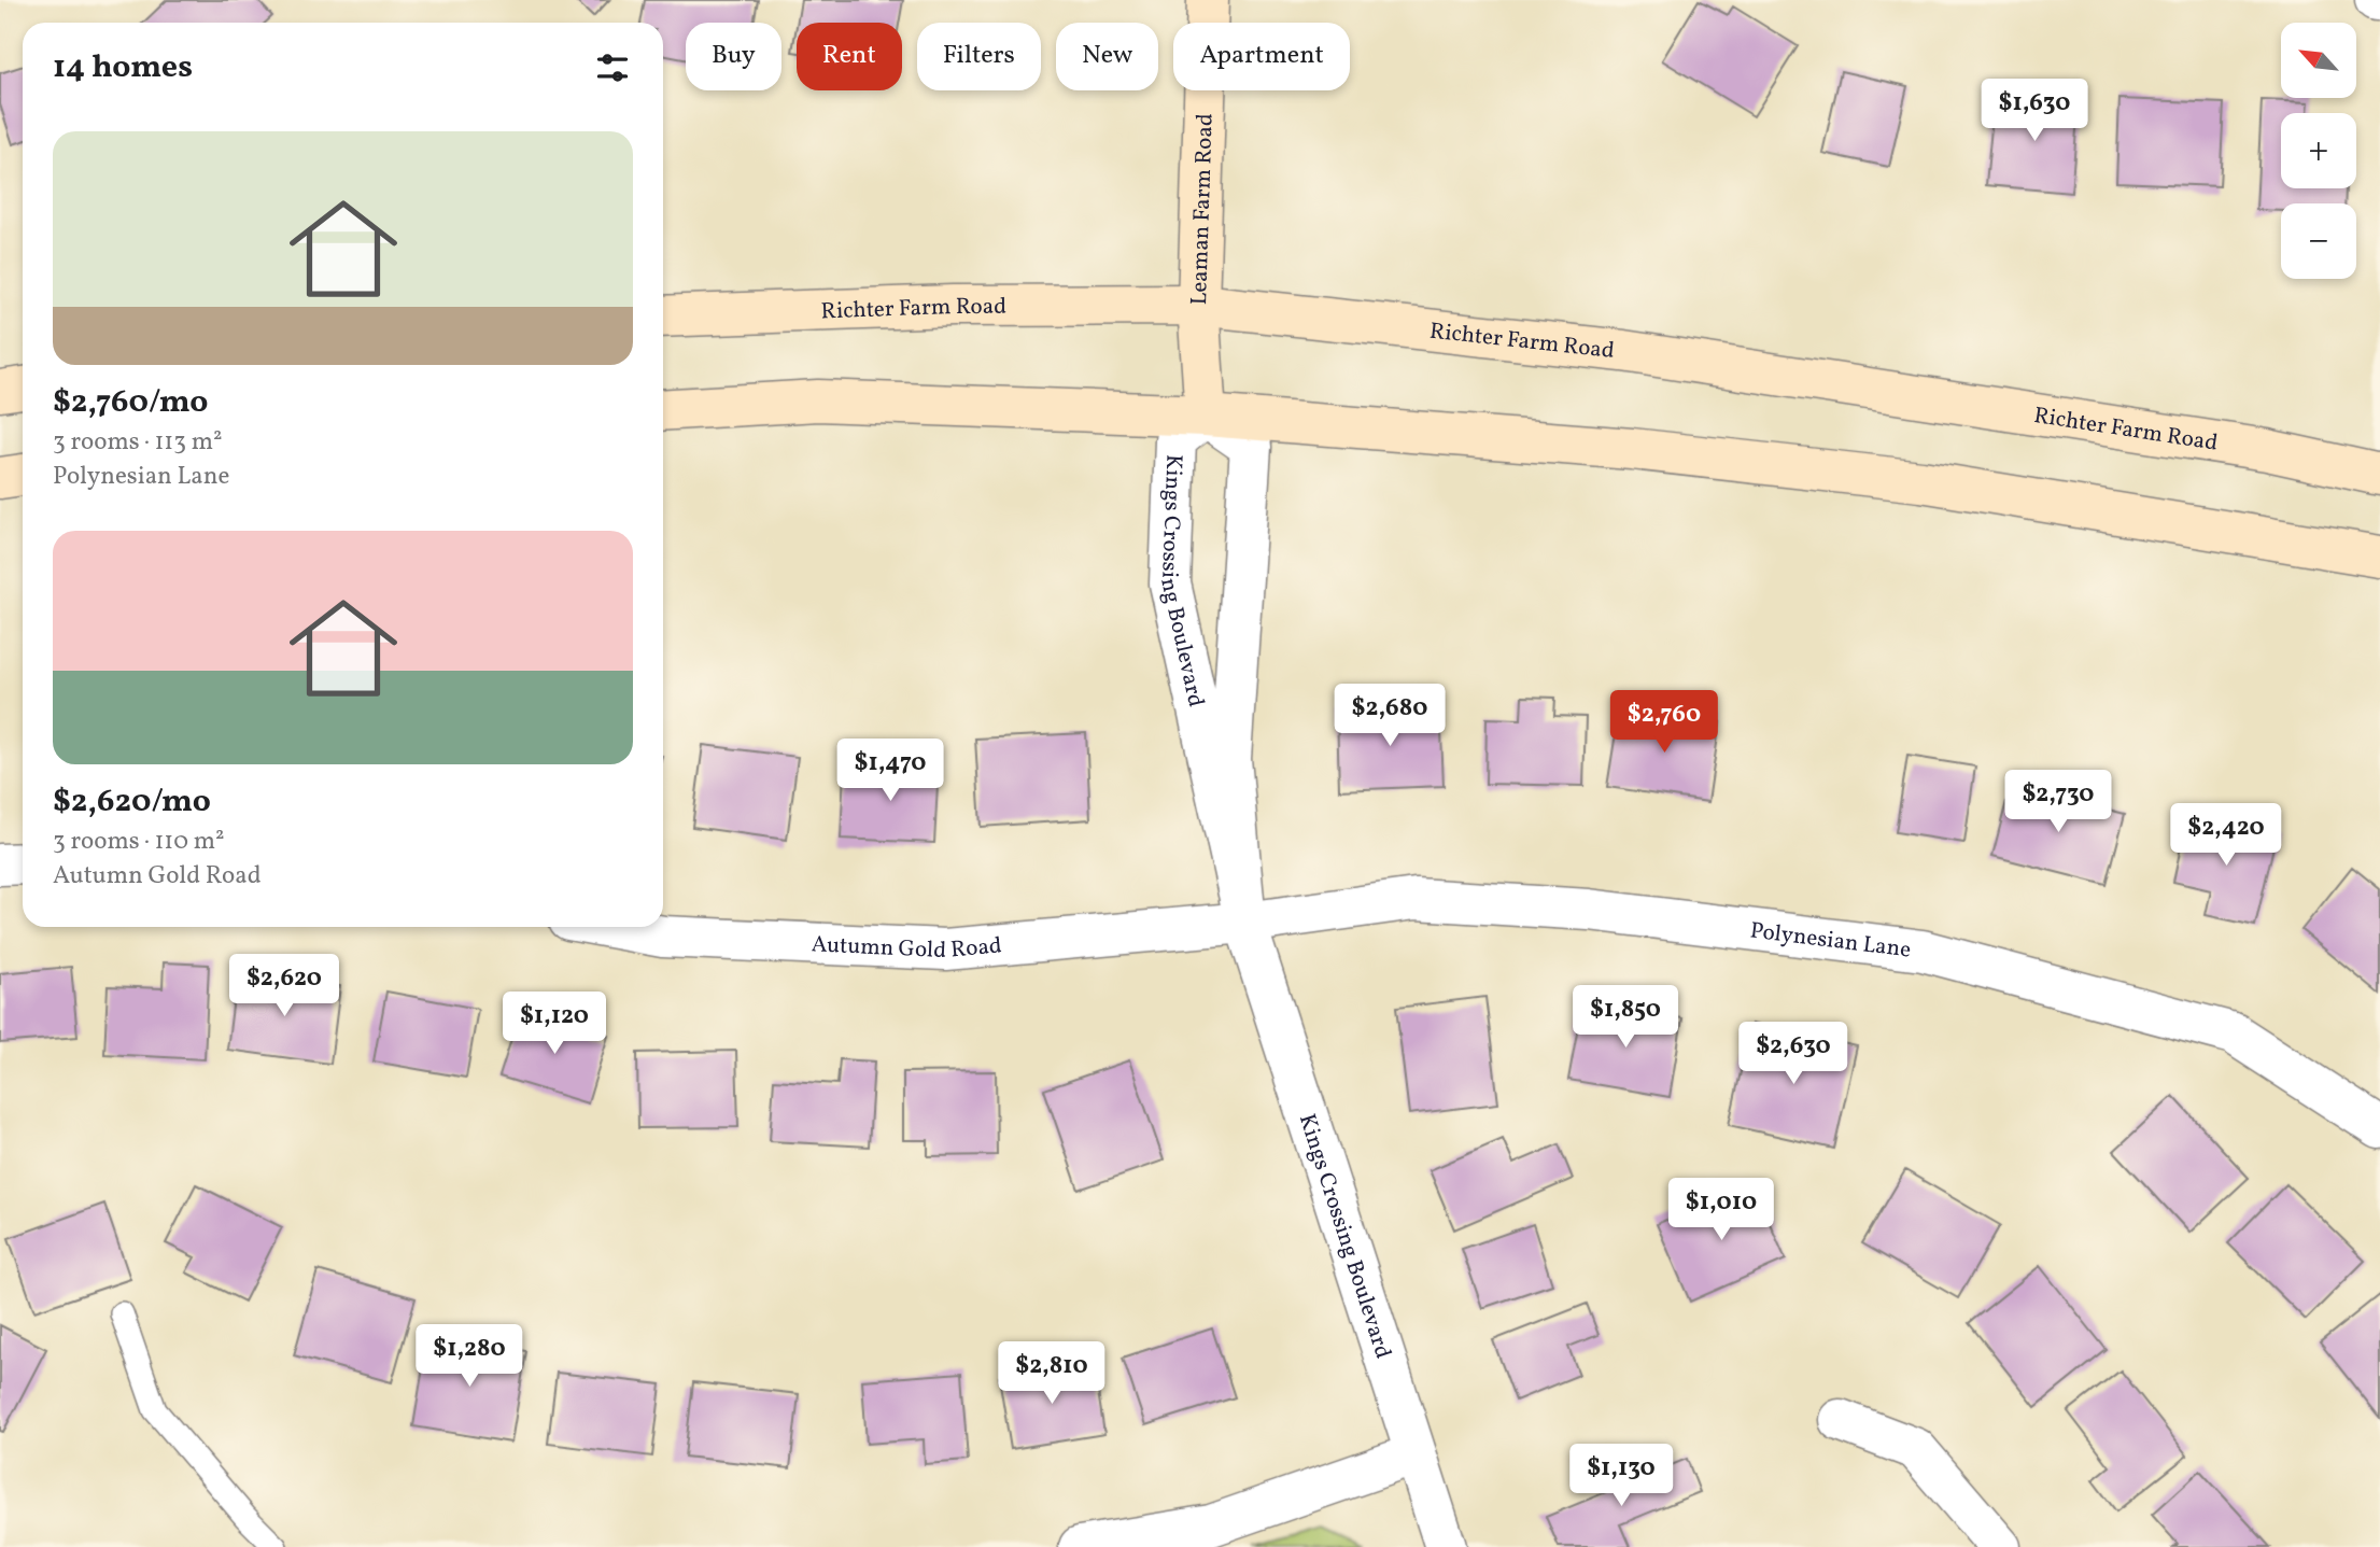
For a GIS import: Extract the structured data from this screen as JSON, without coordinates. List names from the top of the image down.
{
  "streets": {
    "main road": ["Leaman Farm Road", "Richter Farm Road"],
    "street": ["Kings Crossing Boulevard", "Polynesian Lane", "Autumn Gold Road"]
  },
  "crossings": [
    ["Leaman Farm Road", "Richter Farm Road"],
    ["Leaman Farm Road", "Kings Crossing Boulevard"],
    ["Kings Crossing Boulevard", "Polynesian Lane"],
    ["Kings Crossing Boulevard", "Autumn Gold Road"],
    ["Polynesian Lane", "Autumn Gold Road"]
  ],
  "north": "top left",
  "page": {
    "map_buttons": ["+", "−"],
    "chip": [
      "Buy",
      "Rent",
      "Filters",
      "New",
      "Apartment"
    ],
    "heading": "14 homes",
    "price": [
      "$1,630",
      "$2,680",
      "$2,760",
      "$1,470",
      "$2,730",
      "$2,420",
      "$2,620",
      "$1,850",
      "$1,120",
      "$2,630",
      "$1,010",
      "$1,280",
      "$2,810",
      "$1,130"
    ],
    "list": [
      {
        "name": "$2,760/mo",
        "note": "3 rooms · 113 m² · Polynesian Lane"
      },
      {
        "name": "$2,620/mo",
        "note": "3 rooms · 110 m² · Autumn Gold Road"
      }
    ]
  }
}
